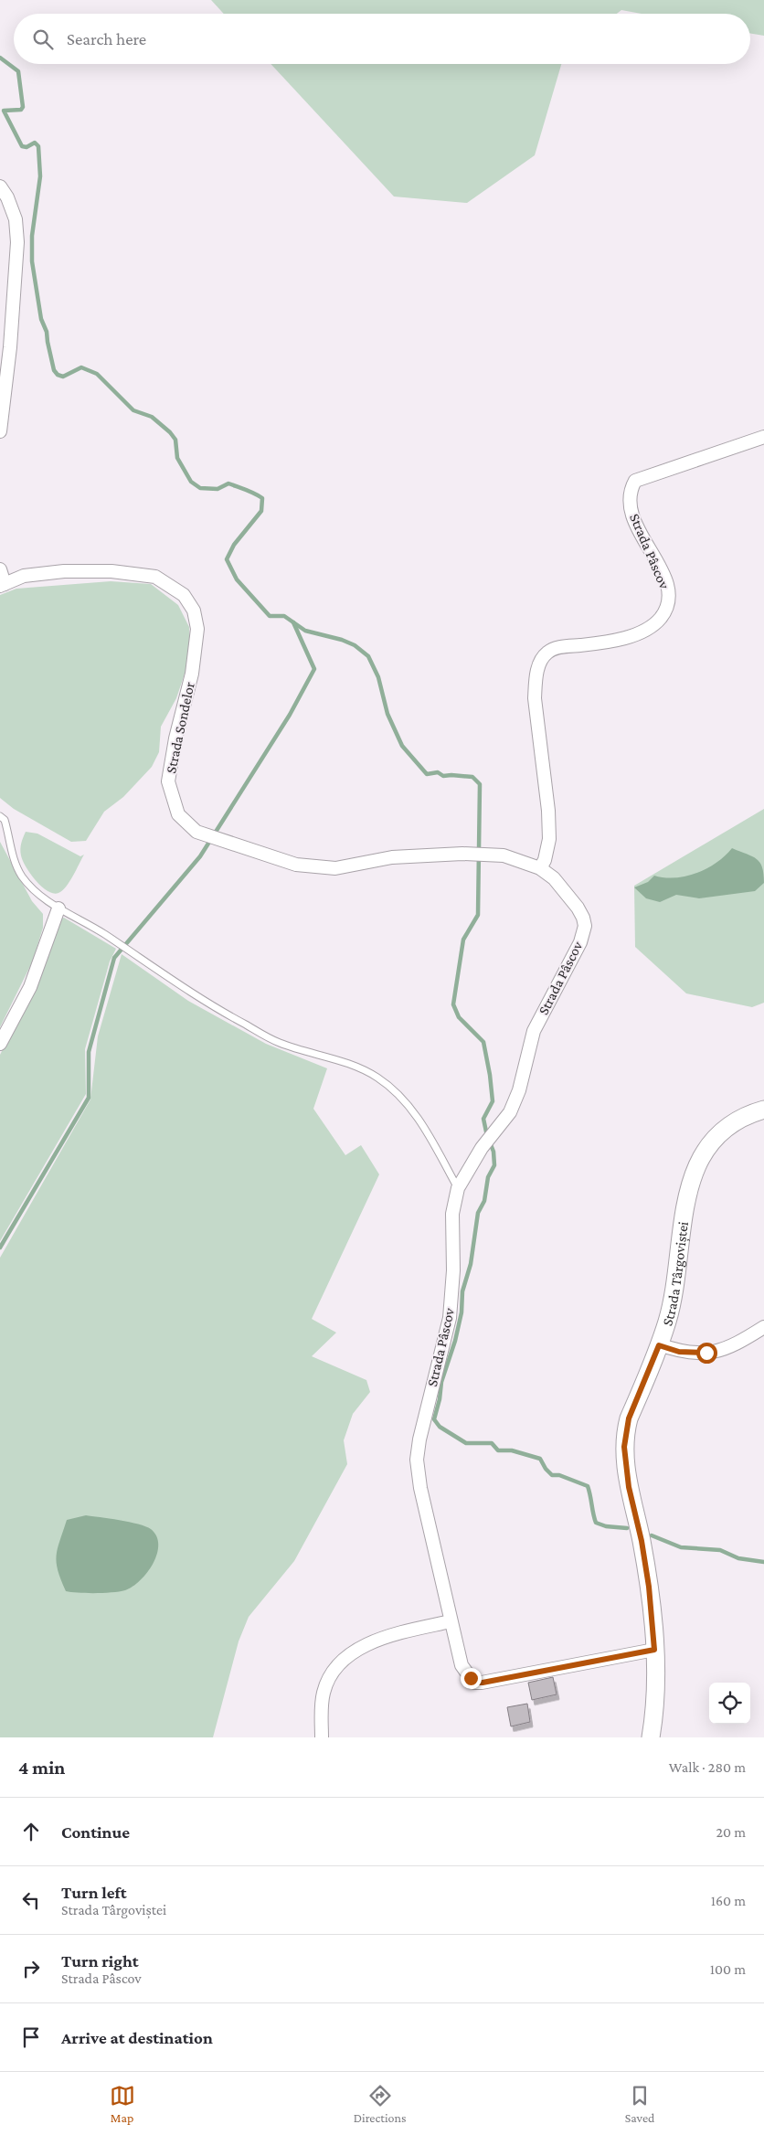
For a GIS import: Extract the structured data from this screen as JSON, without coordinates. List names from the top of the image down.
{
  "streets": {
    "main road": ["Strada Târgoviștei"],
    "street": ["Strada Pâscov", "Strada Sondelor"]
  },
  "crossings": [
    ["Strada Pâscov", "Strada Sondelor"],
    ["Strada Pâscov", "Strada Târgoviștei"]
  ],
  "page": {
    "search": "Search here",
    "heading": ["4 min", "Walk · 280 m"],
    "list": [
      ["Continue", "20 m"],
      ["Turn left", "Strada Târgoviștei", "160 m"],
      ["Turn right", "Strada Pâscov", "100 m"],
      "Arrive at destination"
    ],
    "nav": ["Map", "Directions", "Saved"]
  }
}
